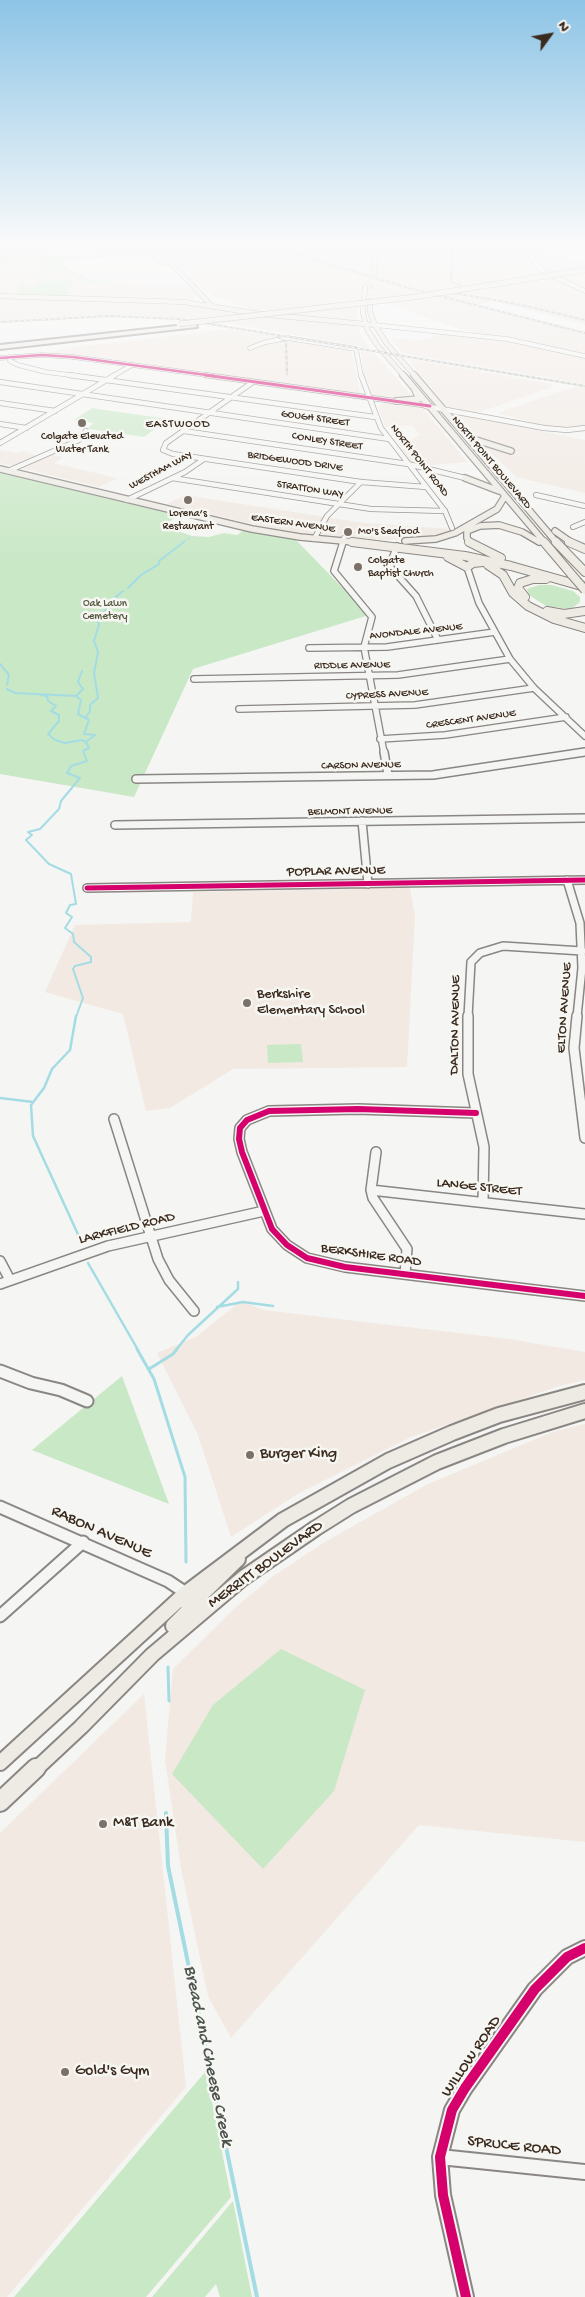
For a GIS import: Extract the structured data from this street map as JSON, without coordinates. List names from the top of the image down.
{
  "streets": {
    "main road": ["NORTH POINT BOULEVARD", "EASTERN AVENUE", "MERRITT BOULEVARD"],
    "street": [
      "GOUGH STREET",
      "CONLEY STREET",
      "NORTH POINT ROAD",
      "BRIDGEWOOD DRIVE",
      "WESTHAM WAY",
      "STRATTON WAY",
      "AVONDALE AVENUE",
      "RIDDLE AVENUE",
      "CYPRESS AVENUE",
      "CRESCENT AVENUE",
      "CARSON AVENUE",
      "BELMONT AVENUE",
      "POPLAR AVENUE",
      "ELTON AVENUE",
      "DALTON AVENUE",
      "LANGE STREET",
      "LARKFIELD ROAD",
      "BERKSHIRE ROAD",
      "RABON AVENUE",
      "WILLOW ROAD",
      "SPRUCE ROAD"
    ]
  },
  "crossings": [
    ["GOUGH STREET", "NORTH POINT ROAD"],
    ["CONLEY STREET", "NORTH POINT ROAD"],
    ["CONLEY STREET", "BRIDGEWOOD DRIVE"],
    ["NORTH POINT ROAD", "BRIDGEWOOD DRIVE"],
    ["NORTH POINT ROAD", "STRATTON WAY"],
    ["BRIDGEWOOD DRIVE", "WESTHAM WAY"],
    ["NORTH POINT BOULEVARD", "EASTERN AVENUE"],
    ["WESTHAM WAY", "STRATTON WAY"],
    ["WESTHAM WAY", "EASTERN AVENUE"],
    ["POPLAR AVENUE", "ELTON AVENUE"],
    ["ELTON AVENUE", "DALTON AVENUE"],
    ["DALTON AVENUE", "LANGE STREET"],
    ["DALTON AVENUE", "BERKSHIRE ROAD"],
    ["LARKFIELD ROAD", "BERKSHIRE ROAD"],
    ["RABON AVENUE", "MERRITT BOULEVARD"],
    ["WILLOW ROAD", "SPRUCE ROAD"]
  ],
  "districts": ["EASTWOOD"],
  "water": ["Bread and Cheese Creek"],
  "parks": ["Oak Lawn Cemetery"],
  "places": [
    "Colgate Elevated Water Tank",
    "Lorena’s Restaurant",
    "Mo's Seafood",
    "Colgate Baptist Church",
    "Berkshire Elementary School",
    "Burger King",
    "M&T Bank",
    "Gold's Gym"
  ],
  "north": "top right"
}
